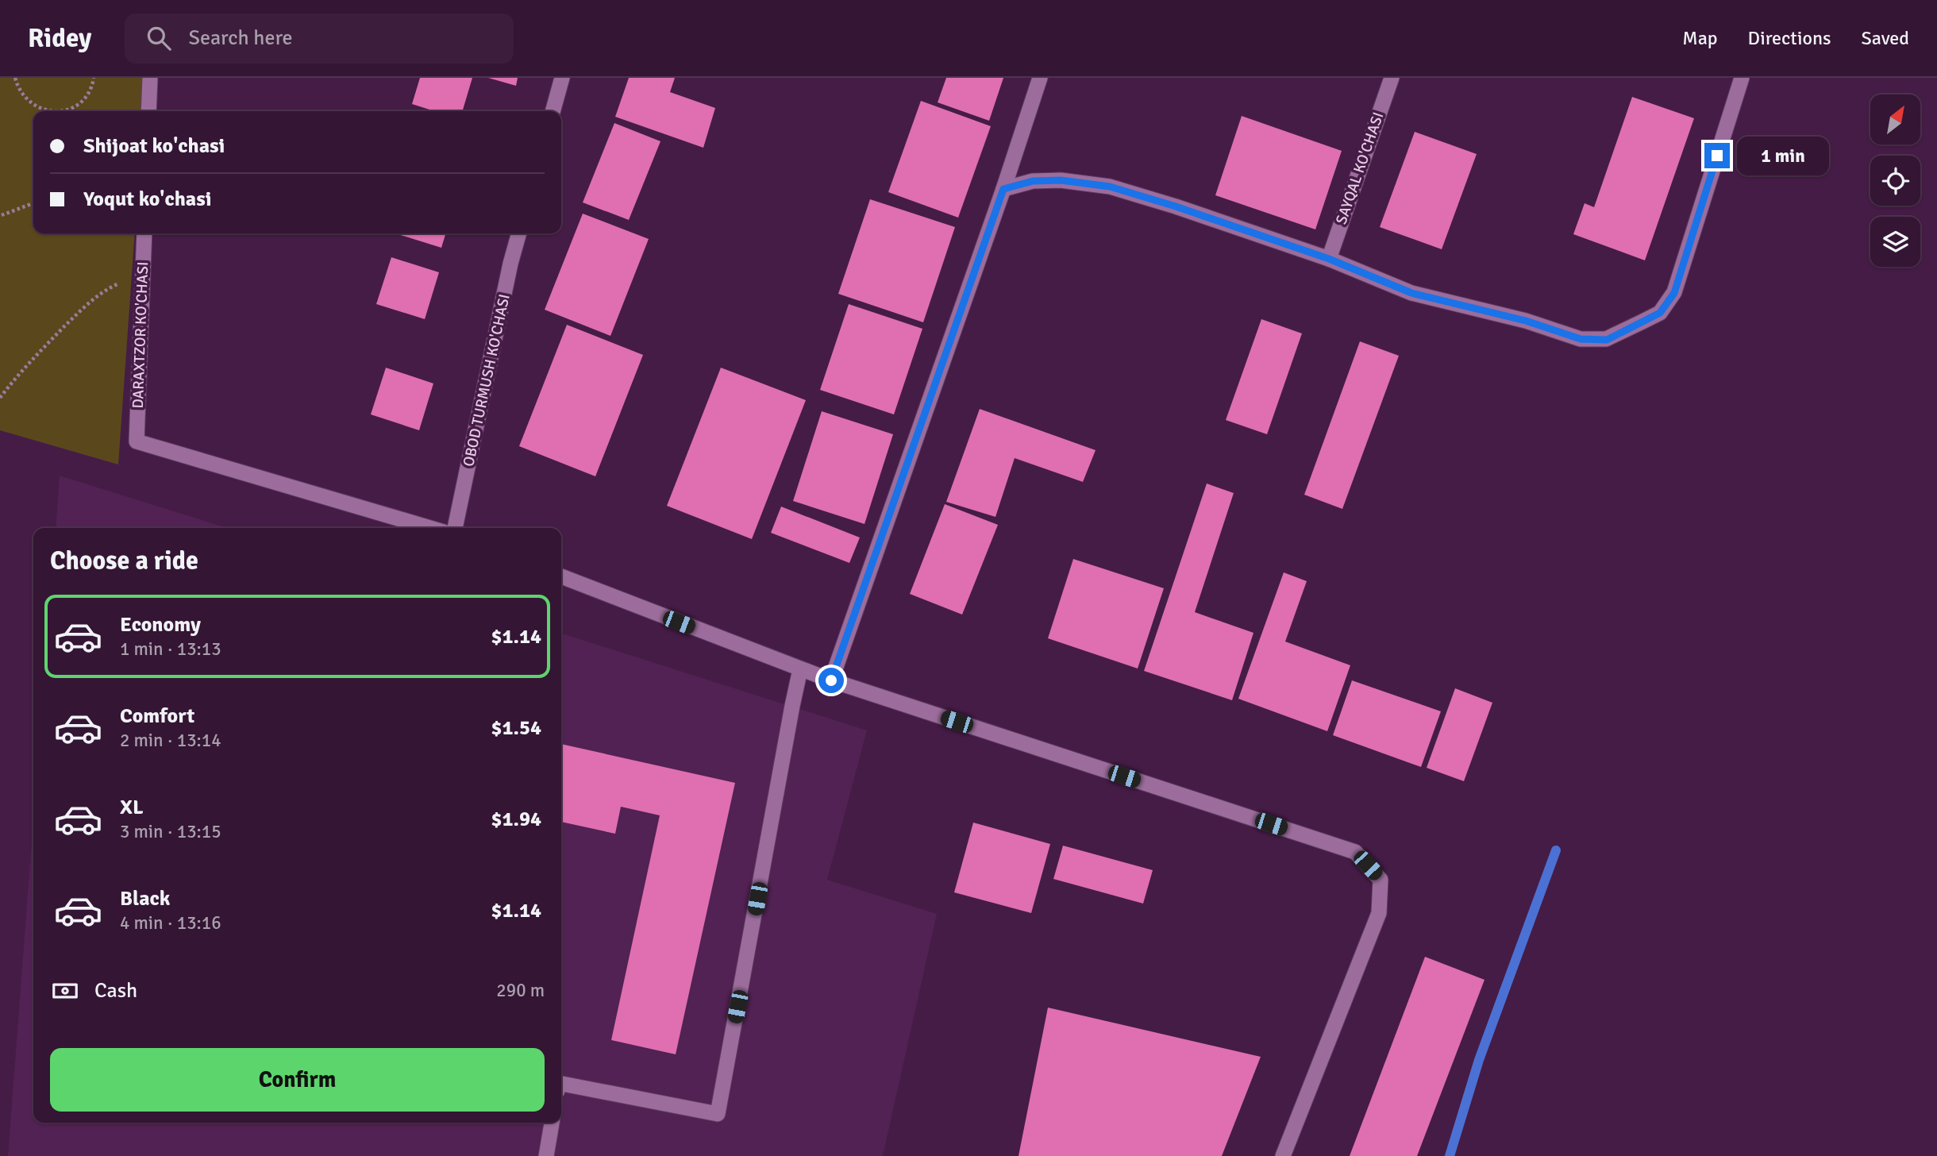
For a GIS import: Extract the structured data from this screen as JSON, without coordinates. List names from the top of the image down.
{
  "streets": {
    "street": ["SAYQAL KO'CHASI", "DARAXTZOR KO'CHASI", "OBOD TURMUSH KO'CHASI"]
  },
  "north": "top right",
  "page": {
    "header": "Ridey",
    "search": "Search here",
    "nav": ["Map", "Directions", "Saved"],
    "banner": ["Shijoat ko'chasi", "Yoqut ko'chasi"],
    "bubble": "1 min",
    "heading": "Choose a ride",
    "list": [
      {
        "name": "Economy",
        "note": "1 min · 13:13",
        "value": "$1.14"
      },
      {
        "name": "Comfort",
        "note": "2 min · 13:14",
        "value": "$1.54"
      },
      {
        "name": "XL",
        "note": "3 min · 13:15",
        "value": "$1.94"
      },
      {
        "name": "Black",
        "note": "4 min · 13:16",
        "value": "$1.14"
      }
    ],
    "pay": ["Cash", "290 m"],
    "buttons": "Confirm"
  }
}
